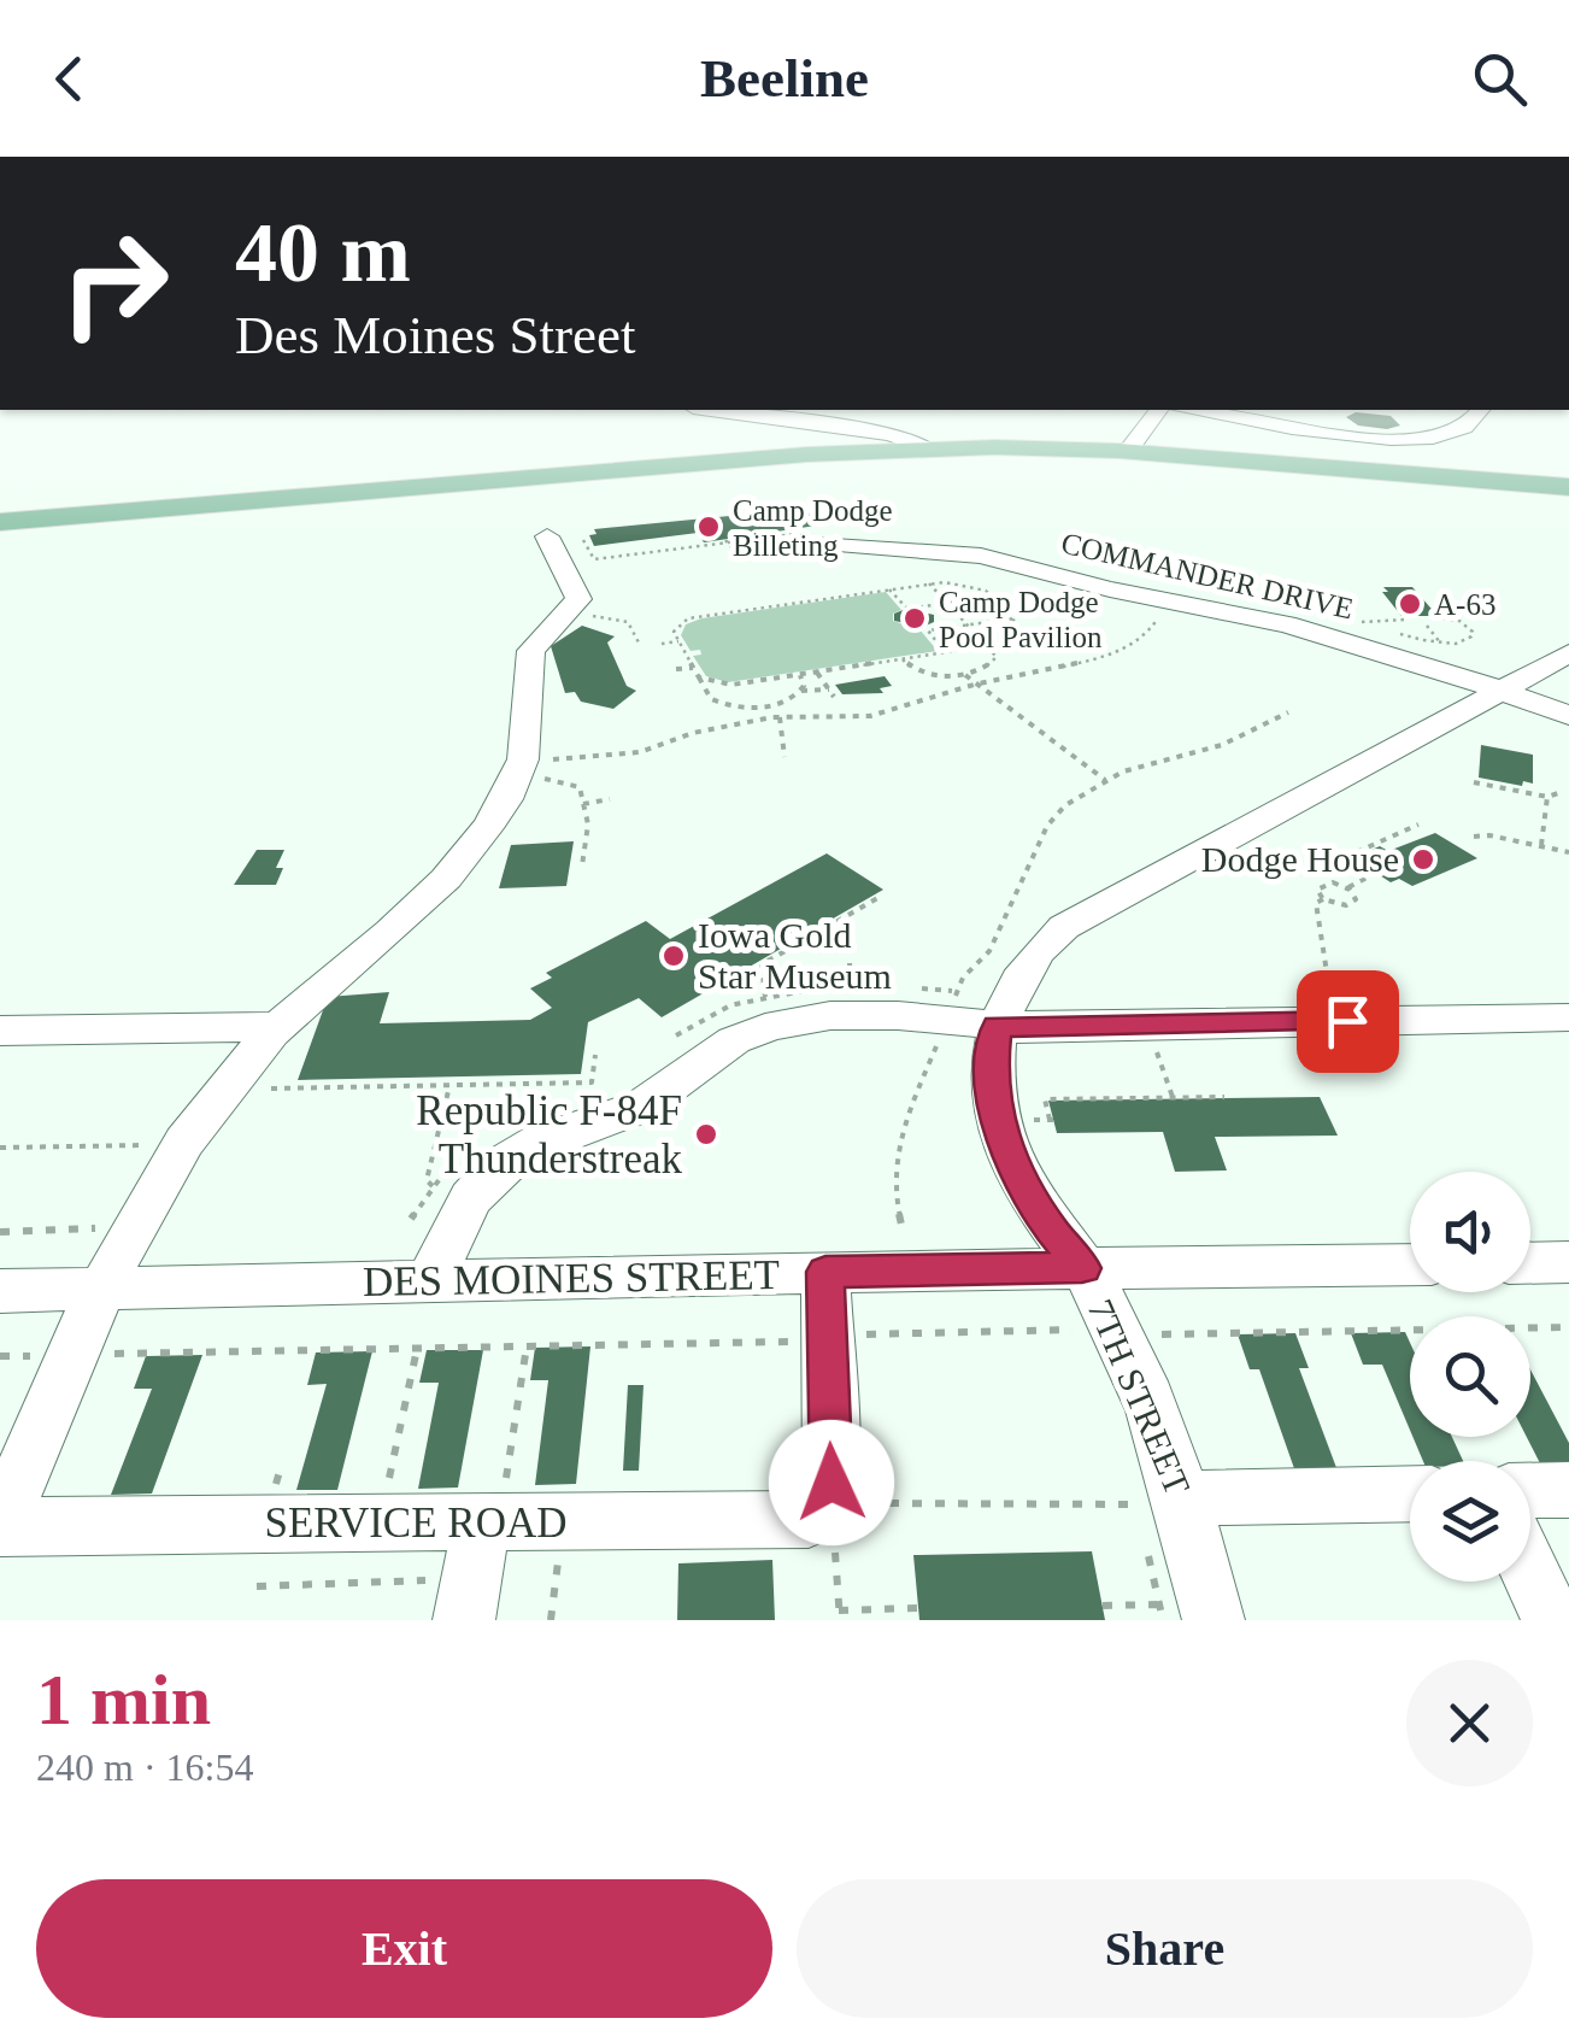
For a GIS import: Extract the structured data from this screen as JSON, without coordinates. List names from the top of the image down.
{
  "streets": {
    "street": [
      "COMMANDER DRIVE",
      "DES MOINES STREET",
      "7TH STREET",
      "SERVICE ROAD"
    ]
  },
  "crossings": [
    ["COMMANDER DRIVE", "7TH STREET"],
    ["DES MOINES STREET", "7TH STREET"]
  ],
  "places": [
    "Camp Dodge Billeting",
    "A-63",
    "Camp Dodge Pool Pavilion",
    "Dodge House",
    "Iowa Gold Star Museum",
    "Republic F-84F Thunderstreak"
  ],
  "page": {
    "header": "Beeline",
    "turn": ["40 m", "Des Moines Street"],
    "heading": ["1 min", "240 m · 16:54"],
    "buttons": ["Exit", "Share"]
  }
}
